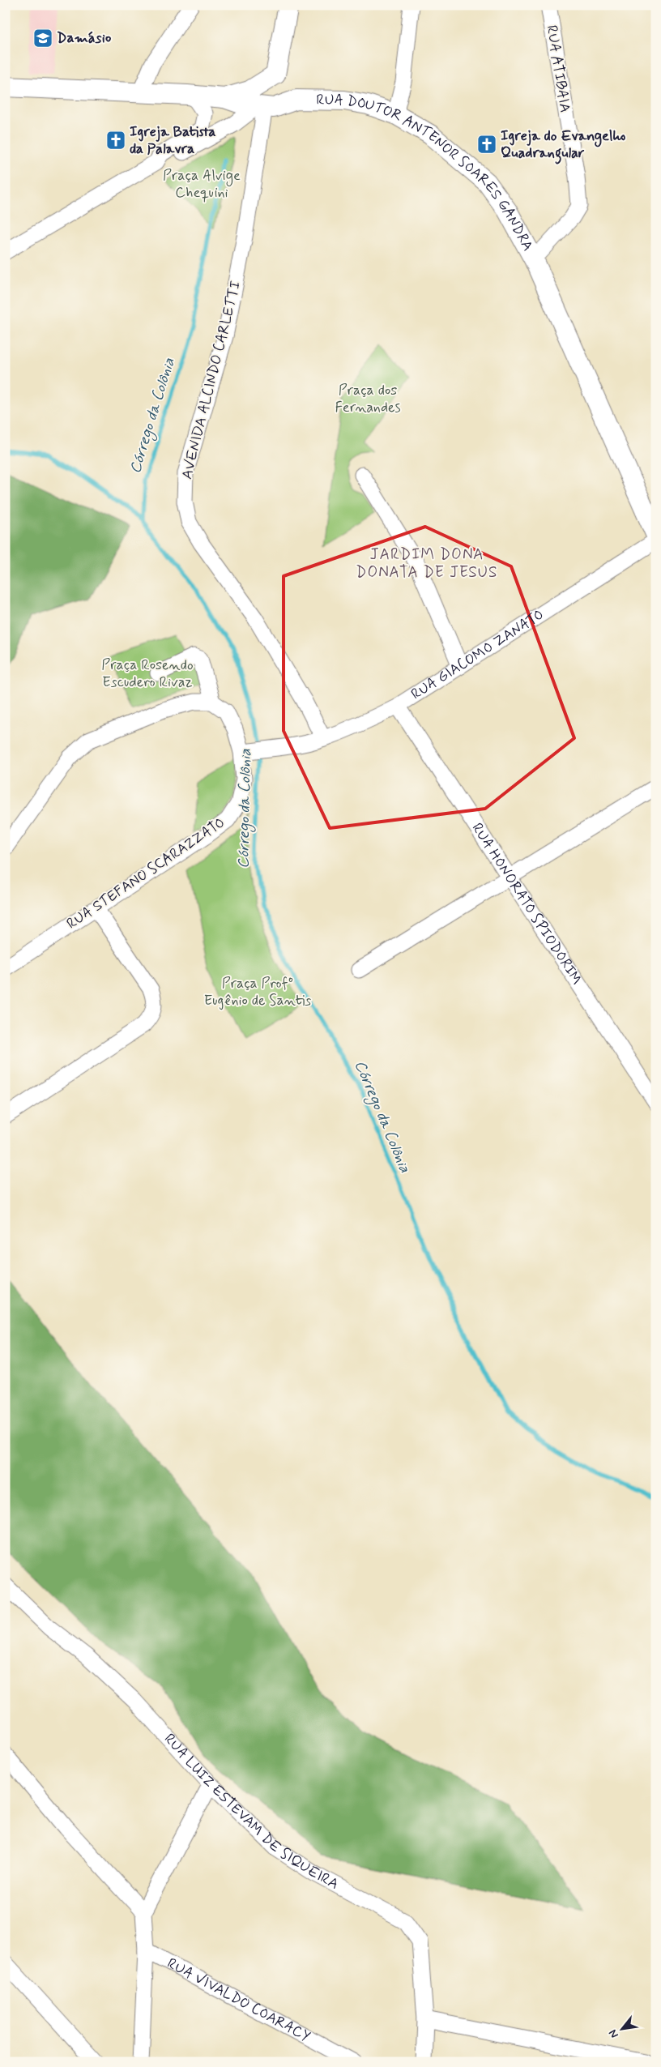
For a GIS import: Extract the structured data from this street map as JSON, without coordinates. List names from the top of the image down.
{
  "streets": {
    "main road": ["RUA DOUTOR ANTENOR SOARES GANDRA"],
    "street": [
      "RUA ATIBAIA",
      "AVENIDA ALCINDO CARLETTI",
      "RUA GIACOMO ZANATO",
      "RUA STEFANO SCARAZZATO",
      "RUA HONORATO SPIODORIM",
      "RUA LUIZ ESTEVAM DE SIQUEIRA",
      "RUA VIVALDO COARACY"
    ]
  },
  "crossings": [
    ["RUA ATIBAIA", "RUA DOUTOR ANTENOR SOARES GANDRA"],
    ["RUA DOUTOR ANTENOR SOARES GANDRA", "AVENIDA ALCINDO CARLETTI"],
    ["AVENIDA ALCINDO CARLETTI", "RUA GIACOMO ZANATO"],
    ["RUA GIACOMO ZANATO", "RUA STEFANO SCARAZZATO"],
    ["RUA GIACOMO ZANATO", "RUA HONORATO SPIODORIM"]
  ],
  "districts": ["JARDIM DONA DONATA DE JESUS"],
  "water": ["Córrego da Colônia"],
  "parks": [
    "Praça Alvige Chequini",
    "Praça dos Fernandes",
    "Praça Rosendo Escudero Rivaz",
    "Praça Profº Eugênio de Santis"
  ],
  "places": {
    "school or university": ["Damásio"],
    "church": ["Igreja Batista da Palavra", "Igreja do Evangelho Quadrangular"]
  },
  "north": "bottom left"
}
